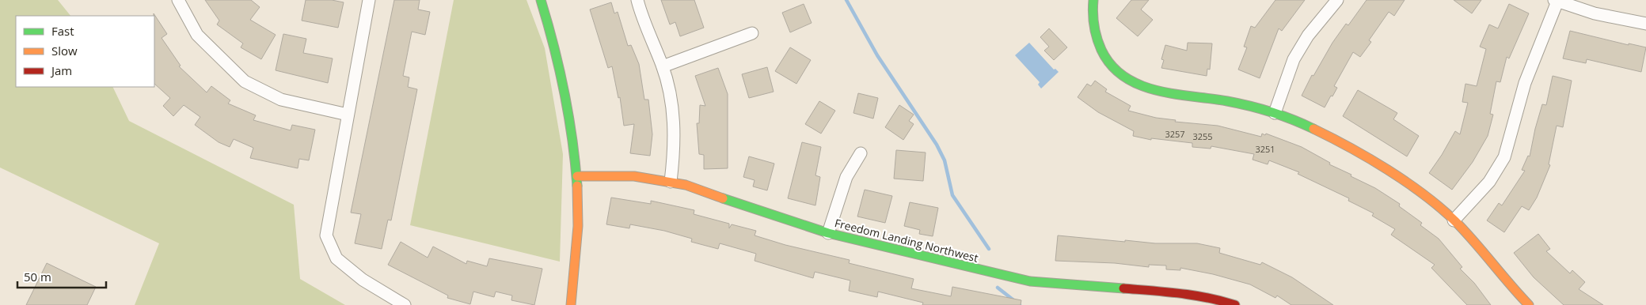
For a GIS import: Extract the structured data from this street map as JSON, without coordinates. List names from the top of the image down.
{
  "streets": {
    "street": ["Freedom Landing Northwest"]
  },
  "house_numbers": ["3257", "3255", "3251"],
  "legend": ["Fast", "Slow", "Jam"],
  "scale_bar": "50 m"
}
